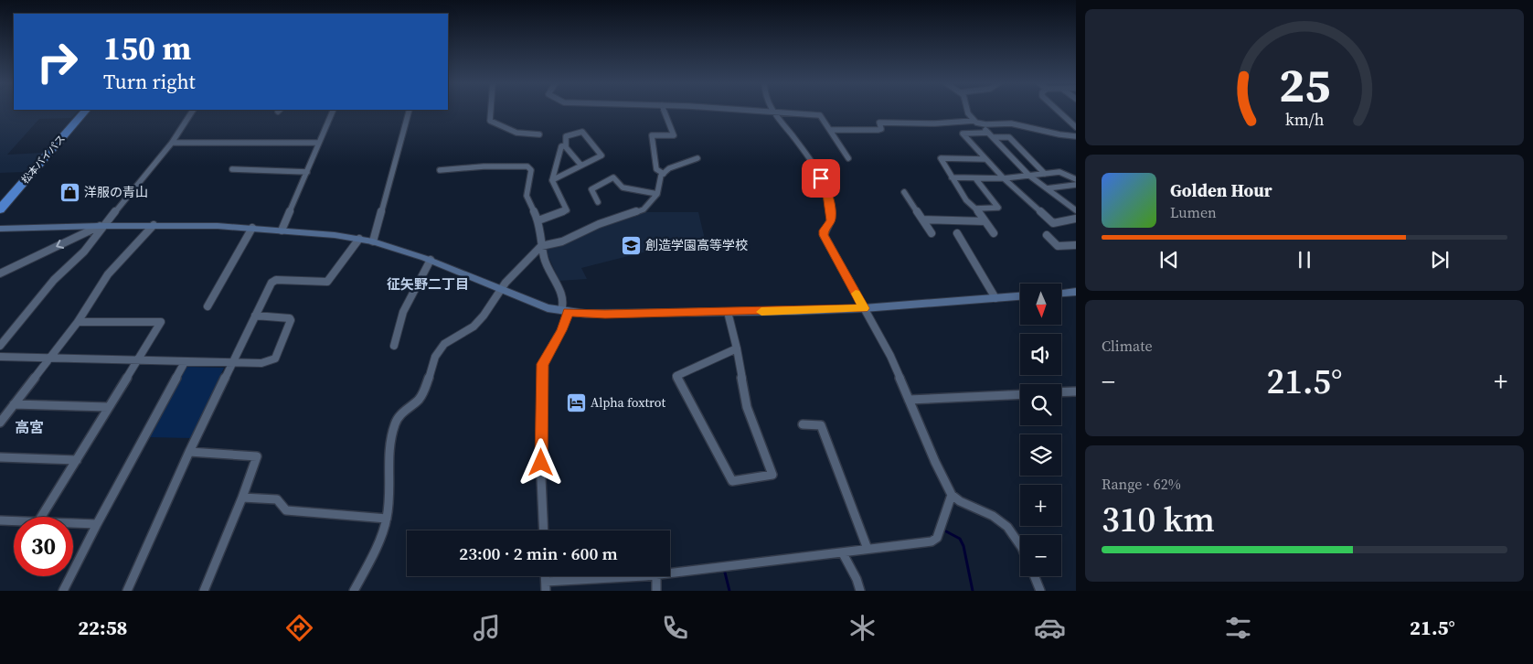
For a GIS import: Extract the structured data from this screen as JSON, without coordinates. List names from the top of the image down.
{
  "streets": {
    "highway": ["松本バイパス"]
  },
  "districts": ["征矢野二丁目", "高宮"],
  "places": {
    "shop": ["洋服の青山"],
    "school or university": ["創造学園高等学校"],
    "hotel": ["Alpha foxtrot"]
  },
  "north": "bottom",
  "page": {
    "turn": ["150 m", "Turn right"],
    "song": ["Golden Hour", "Lumen"],
    "map_buttons": ["+", "−"],
    "tile": [
      "Climate",
      ["Range · 62%", "310 km"]
    ],
    "heat": ["−", "21.5°", "+"],
    "limit": "30",
    "trip": "23:00 · 2 min · 600 m",
    "tabs": ["22:58", "21.5°"],
    "gauge": ["25", "km/h"]
  }
}
